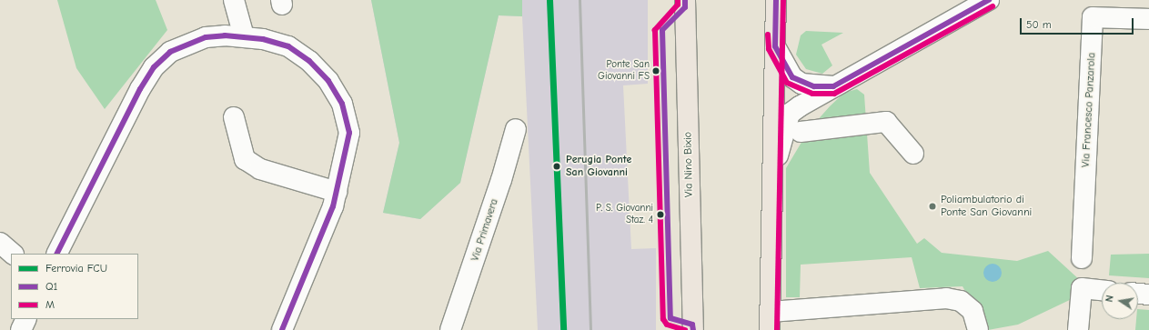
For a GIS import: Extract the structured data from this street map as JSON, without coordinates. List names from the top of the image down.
{
  "streets": {
    "main road": ["Via Nino Bixio"],
    "street": ["Via Francesco Panzarola", "Via Primavera"]
  },
  "places": [
    "Ponte San Giovanni FS",
    "Perugia Ponte San Giovanni",
    "Poliambulatorio di Ponte San Giovanni",
    "P. S. Giovanni Staz. 4"
  ],
  "lines": ["rail line FCU", "transit line Q1", "transit line M"],
  "legend": ["Ferrovia FCU", "Q1", "M"],
  "scale_bar": "50 m",
  "north": "left"
}
